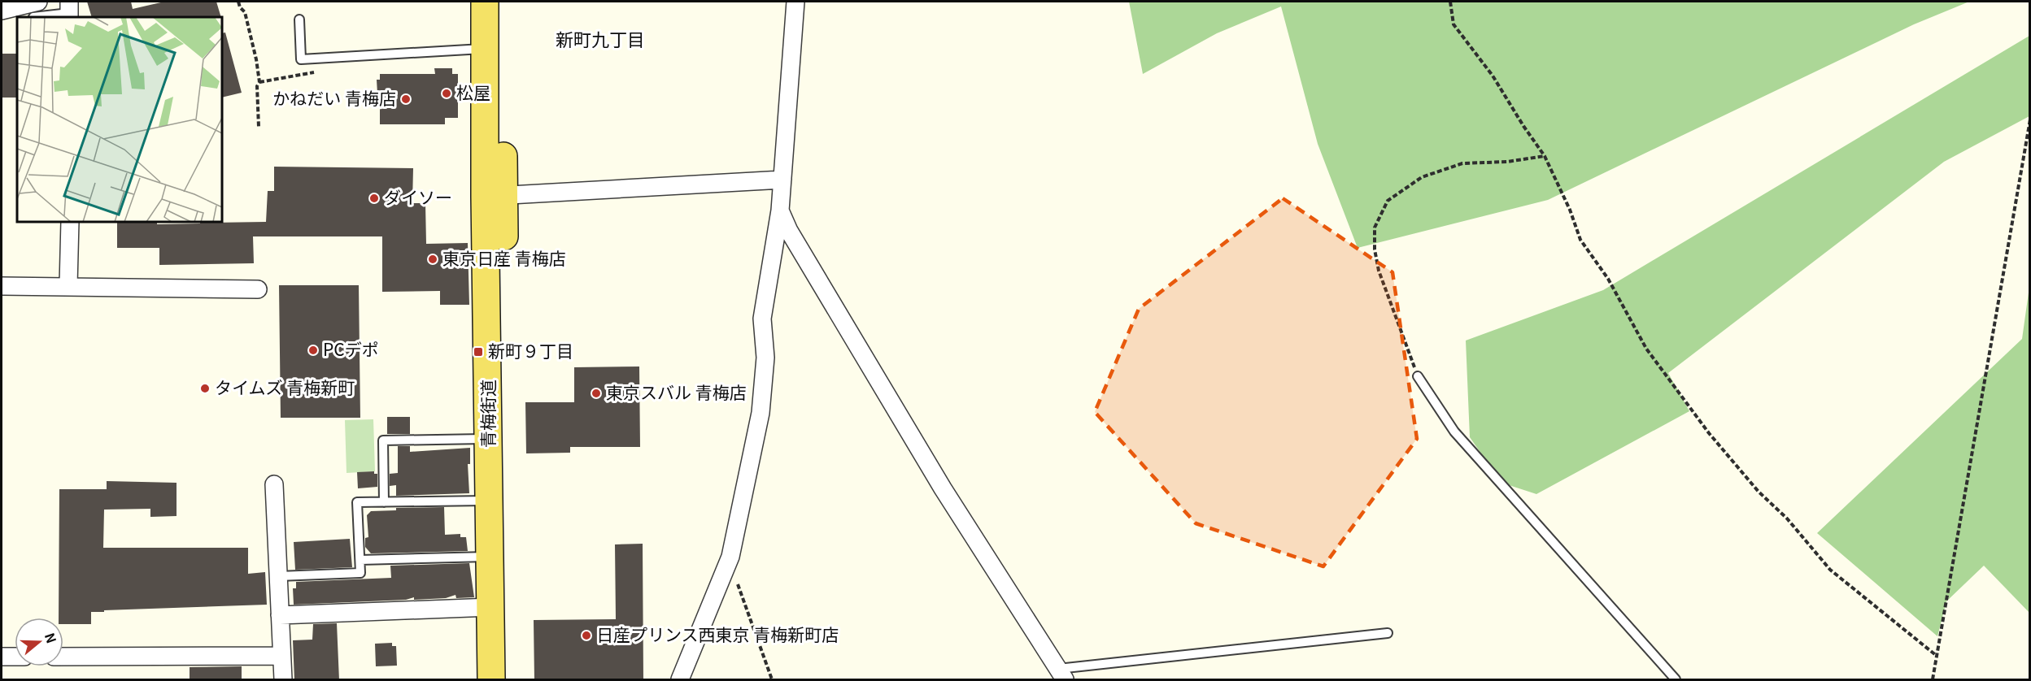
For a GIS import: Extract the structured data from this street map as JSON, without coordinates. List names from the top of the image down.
{
  "streets": {
    "main road": ["青梅街道"]
  },
  "districts": ["新町九丁目"],
  "places": {
    "other": [
      "松屋",
      "かねだい 青梅店",
      "ダイソー",
      "東京日産 青梅店",
      "PCデポ",
      "タイムズ 青梅新町",
      "東京スバル 青梅店",
      "日産プリンス西東京 青梅新町店"
    ],
    "transit": ["新町９丁目"]
  },
  "north": "right"
}
